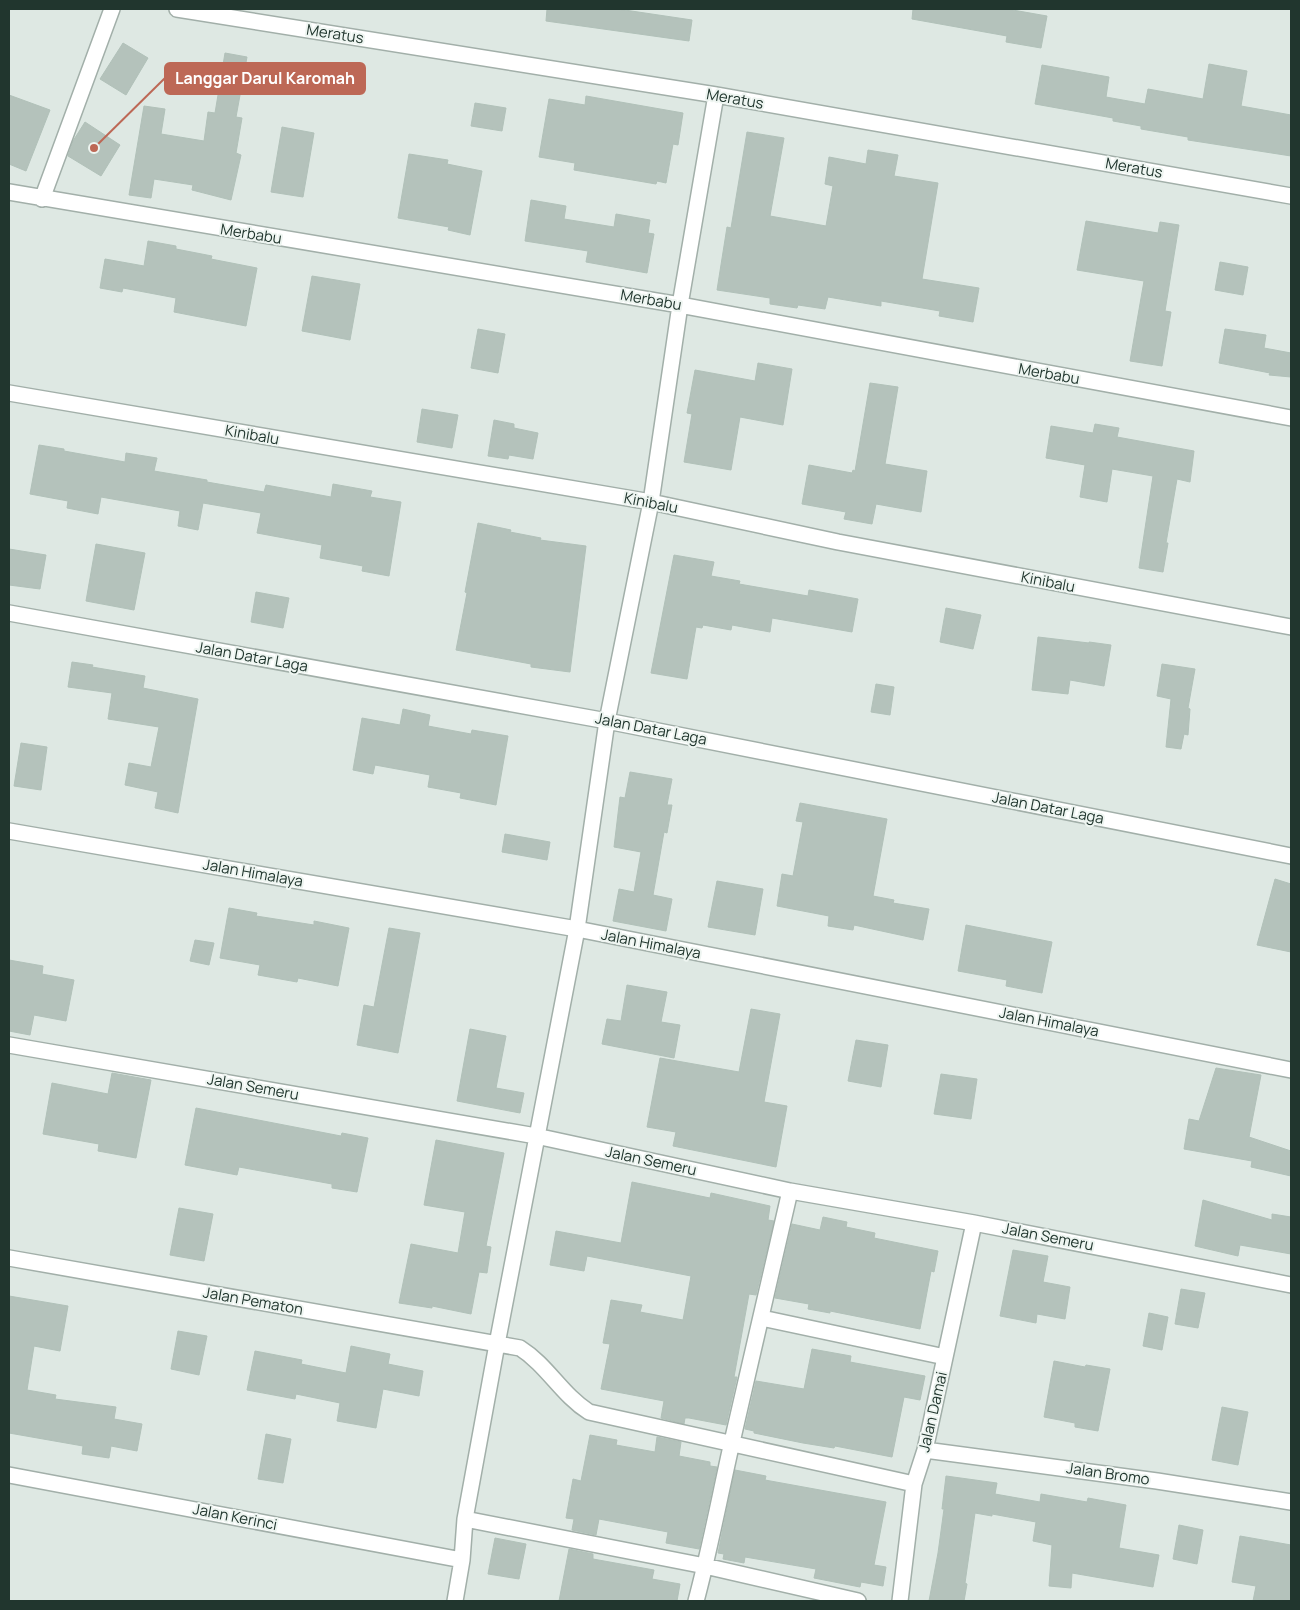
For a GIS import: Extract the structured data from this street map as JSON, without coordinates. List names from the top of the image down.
{
  "streets": {
    "street": [
      "Meratus",
      "Merbabu",
      "Kinibalu",
      "Jalan Datar Laga",
      "Jalan Himalaya",
      "Jalan Semeru",
      "Jalan Pematon",
      "Jalan Damai",
      "Jalan Bromo",
      "Jalan Kerinci"
    ]
  },
  "crossings": [
    ["Jalan Semeru", "Jalan Damai"],
    ["Jalan Pematon", "Jalan Damai"],
    ["Jalan Damai", "Jalan Bromo"]
  ],
  "places": ["Langgar Darul Karomah"]
}
